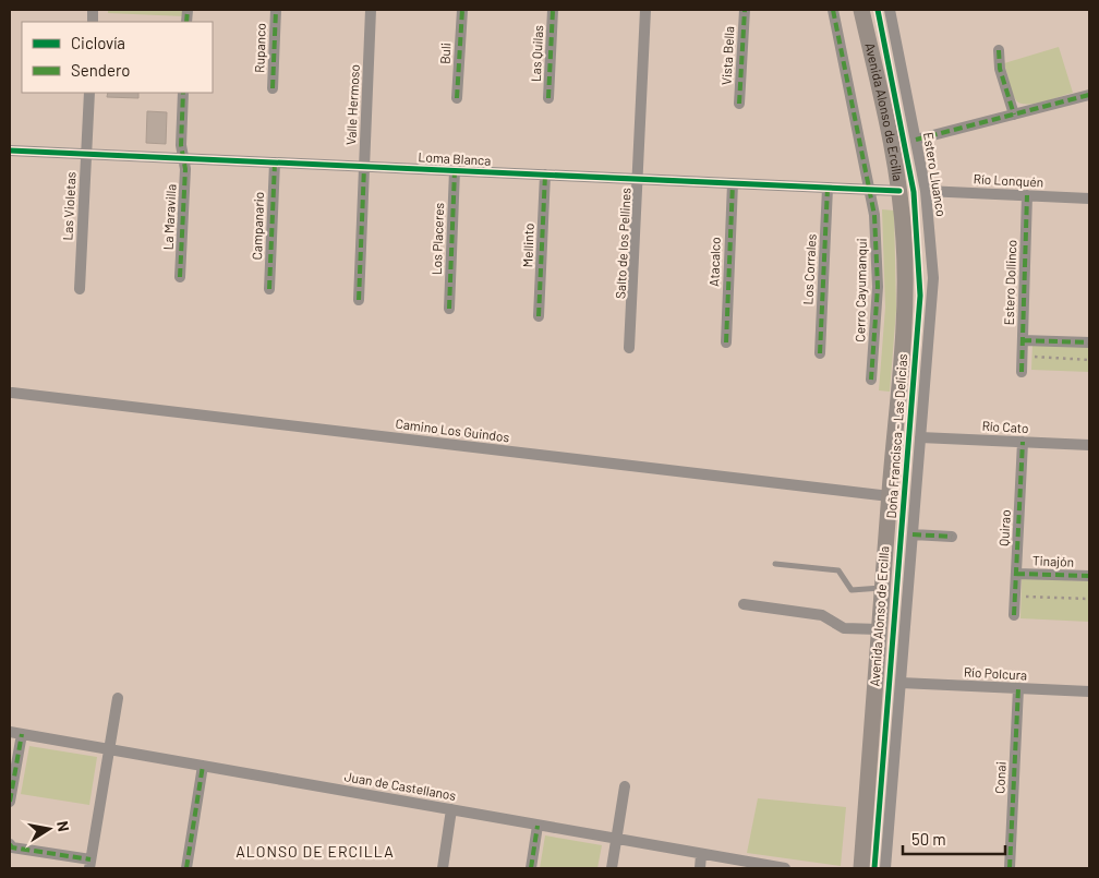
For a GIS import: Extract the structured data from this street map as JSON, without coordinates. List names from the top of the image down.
{
  "streets": {
    "main road": ["Avenida Alonso de Ercilla"],
    "street": [
      "Rupanco",
      "Buli",
      "Las Quilas",
      "Vista Bella",
      "Valle Hermoso",
      "Loma Blanca",
      "Estero Lluanco",
      "Río Lonquén",
      "Las Violetas",
      "La Maravilla",
      "Campanario",
      "Los Placeres",
      "Salto de los Pellines",
      "Mellinto",
      "Atacalco",
      "Los Corrales",
      "Estero Dollinco",
      "Cerro Cayumanqui",
      "Río Cato",
      "Camino Los Guindos",
      "Quirao",
      "Tinajón",
      "Río Polcura",
      "Conai",
      "Juan de Castellanos"
    ],
    "cycle path": ["Doña Francisca - Las Delicias"]
  },
  "crossings": [
    ["Valle Hermoso", "Loma Blanca"],
    ["Avenida Alonso de Ercilla", "Loma Blanca"],
    ["Avenida Alonso de Ercilla", "Camino Los Guindos"],
    ["Loma Blanca", "Las Violetas"],
    ["Loma Blanca", "La Maravilla"],
    ["Loma Blanca", "Campanario"],
    ["Loma Blanca", "Los Placeres"],
    ["Loma Blanca", "Salto de los Pellines"],
    ["Loma Blanca", "Mellinto"],
    ["Loma Blanca", "Atacalco"],
    ["Loma Blanca", "Los Corrales"],
    ["Loma Blanca", "Cerro Cayumanqui"],
    ["Estero Lluanco", "Río Lonquén"],
    ["Estero Lluanco", "Río Cato"],
    ["Estero Lluanco", "Río Polcura"],
    ["Río Lonquén", "Estero Dollinco"],
    ["Río Cato", "Quirao"],
    ["Quirao", "Tinajón"],
    ["Río Polcura", "Conai"]
  ],
  "districts": ["ALONSO DE ERCILLA"],
  "legend": ["Ciclovía", "Sendero"],
  "scale_bar": "50 m",
  "north": "right"
}
